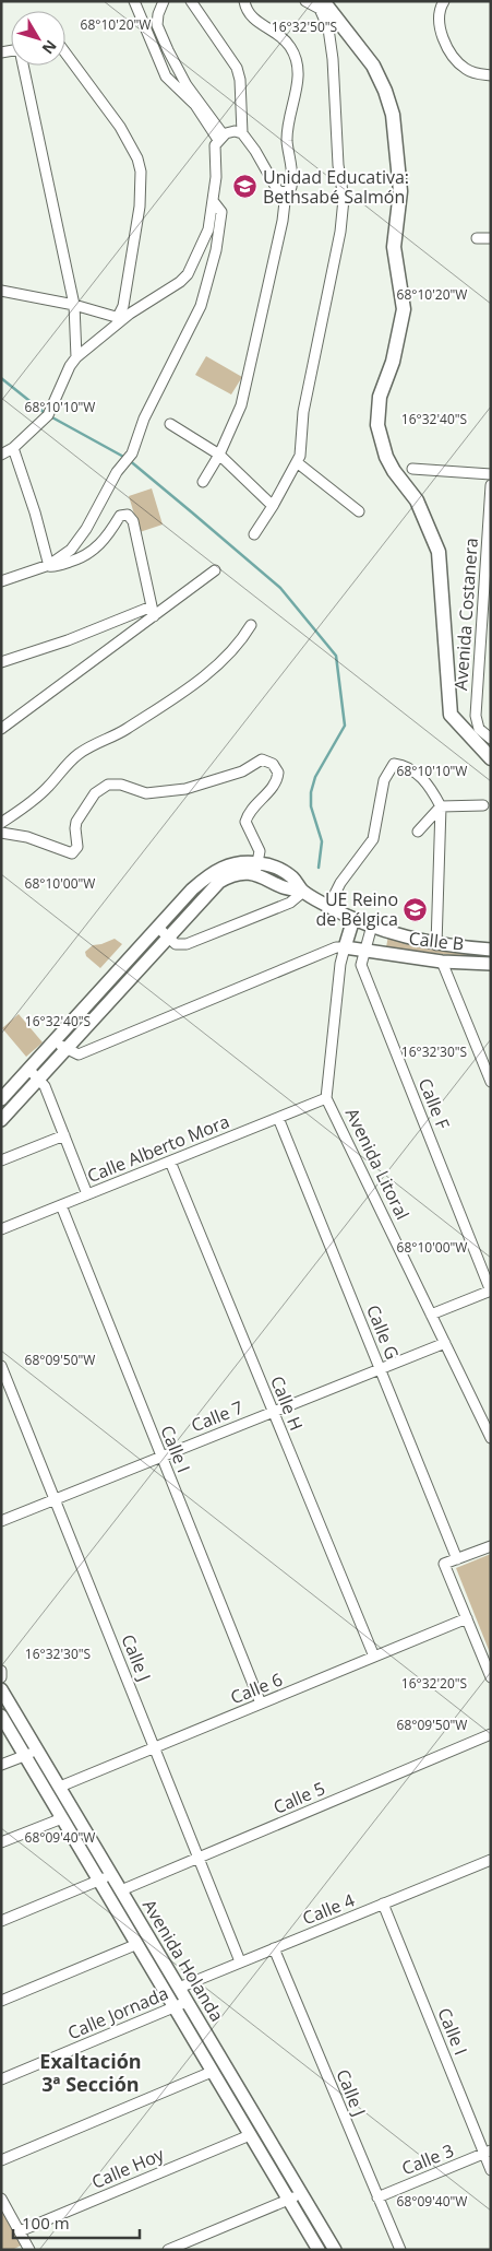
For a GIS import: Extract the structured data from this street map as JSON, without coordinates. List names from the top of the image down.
{
  "streets": {
    "street": [
      "Avenida Costanera",
      "Calle B",
      "Calle F",
      "Calle Alberto Mora",
      "Avenida Litoral",
      "Calle G",
      "Calle H",
      "Calle 7",
      "Calle I",
      "Calle J",
      "Calle 6",
      "Calle 5",
      "Calle 4",
      "Avenida Holanda",
      "Calle Jornada",
      "Calle 3",
      "Calle Hoy"
    ]
  },
  "crossings": [
    ["Calle B", "Calle F"],
    ["Calle B", "Avenida Litoral"],
    ["Calle Alberto Mora", "Avenida Litoral"],
    ["Calle Alberto Mora", "Calle G"],
    ["Calle Alberto Mora", "Calle H"],
    ["Calle Alberto Mora", "Calle I"],
    ["Avenida Litoral", "Calle 7"],
    ["Calle G", "Calle 7"],
    ["Calle H", "Calle 7"],
    ["Calle H", "Calle 6"],
    ["Calle 7", "Calle I"],
    ["Calle 7", "Calle J"],
    ["Calle I", "Calle 6"],
    ["Calle I", "Calle 4"],
    ["Calle I", "Calle 3"],
    ["Calle J", "Calle 6"],
    ["Calle J", "Calle 5"],
    ["Calle J", "Calle 4"],
    ["Calle J", "Calle 3"],
    ["Calle 6", "Avenida Holanda"],
    ["Calle 5", "Avenida Holanda"],
    ["Calle 4", "Avenida Holanda"],
    ["Avenida Holanda", "Calle Jornada"],
    ["Avenida Holanda", "Calle Hoy"]
  ],
  "districts": ["Exaltación 3ª Sección"],
  "places": {
    "school or university": ["Unidad Educativa: Bethsabé Salmón", "UE Reino de Bélgica"]
  },
  "scale_bar": "100 m",
  "north": "bottom right",
  "coordinates": [
    "68°10'20\"W",
    "16°32'50\"S",
    "68°10'10\"W",
    "16°32'40\"S",
    "68°10'00\"W",
    "16°32'30\"S",
    "68°09'50\"W",
    "16°32'20\"S",
    "68°09'40\"W"
  ]
}
